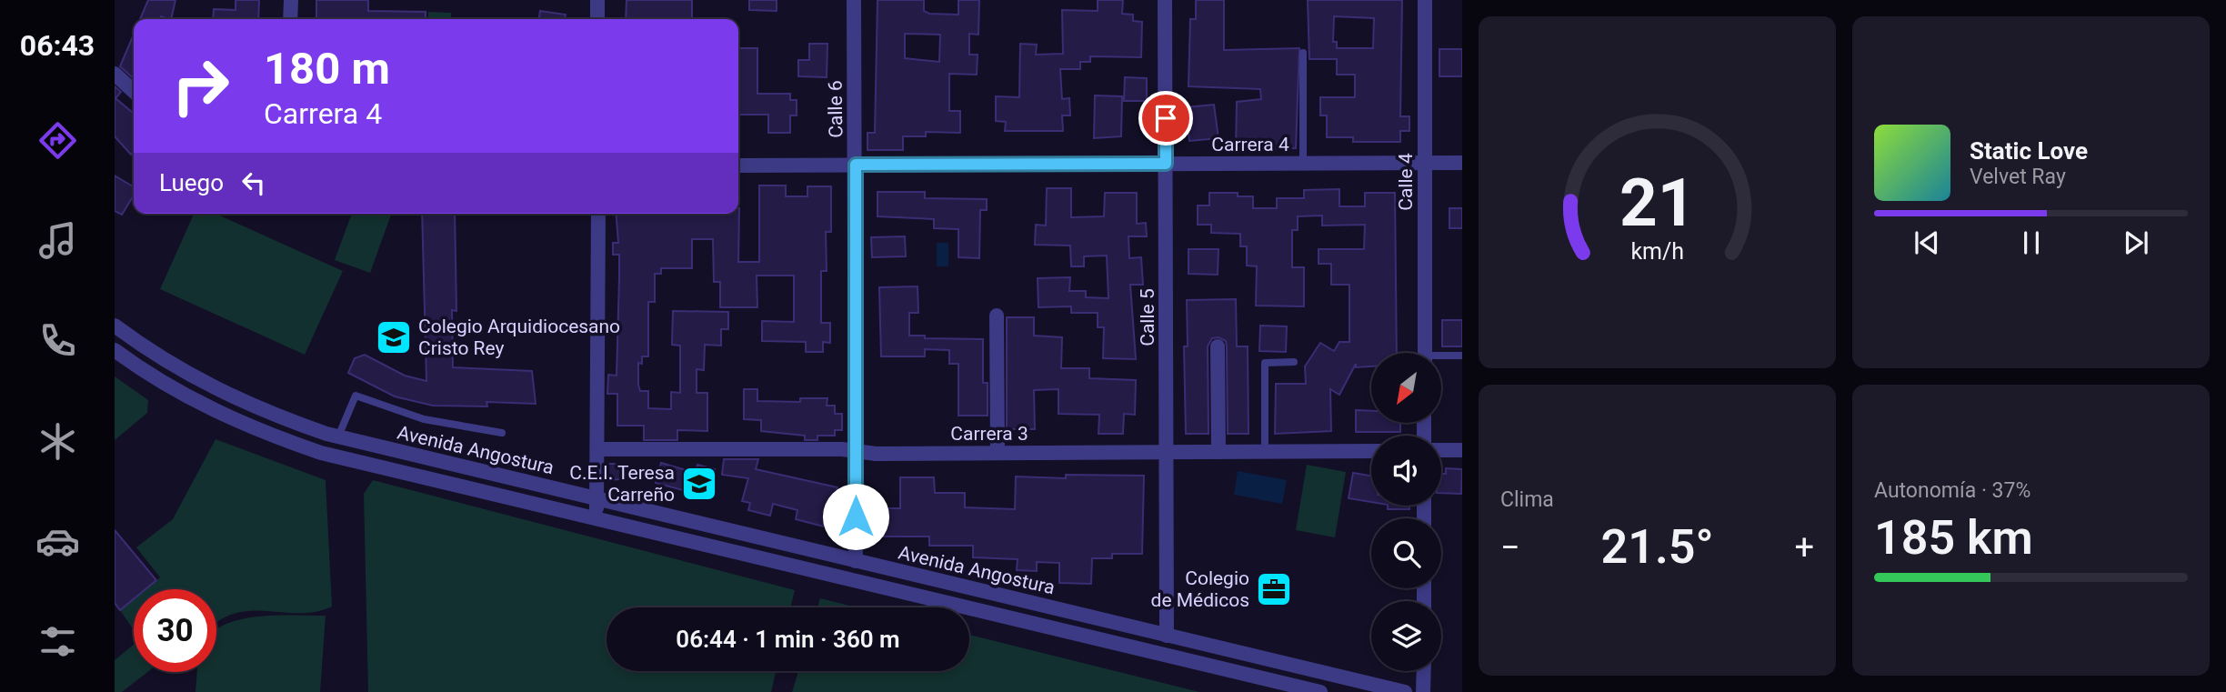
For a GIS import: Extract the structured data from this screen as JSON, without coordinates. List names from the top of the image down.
{
  "streets": {
    "street": [
      "Calle 6",
      "Carrera 4",
      "Calle 4",
      "Calle 5",
      "Carrera 3",
      "Avenida Angostura"
    ]
  },
  "crossings": [
    ["Calle 6", "Carrera 4"],
    ["Calle 6", "Carrera 3"],
    ["Calle 6", "Avenida Angostura"],
    ["Carrera 4", "Calle 4"],
    ["Carrera 4", "Calle 5"],
    ["Calle 5", "Carrera 3"],
    ["Calle 5", "Avenida Angostura"]
  ],
  "places": {
    "school or university": ["Colegio Arquidiocesano Cristo Rey", "C.E.I. Teresa Carreño"],
    "office": ["Colegio de Médicos"]
  },
  "north": "bottom left",
  "page": {
    "tabs": "06:43",
    "turn": ["180 m", "Carrera 4"],
    "song": ["Static Love", "Velvet Ray"],
    "then": "Luego",
    "tile": [
      "Clima",
      ["Autonomía · 37%", "185 km"]
    ],
    "heat": ["−", "21.5°", "+"],
    "limit": "30",
    "trip": "06:44 · 1 min · 360 m",
    "gauge": ["21", "km/h"]
  }
}
